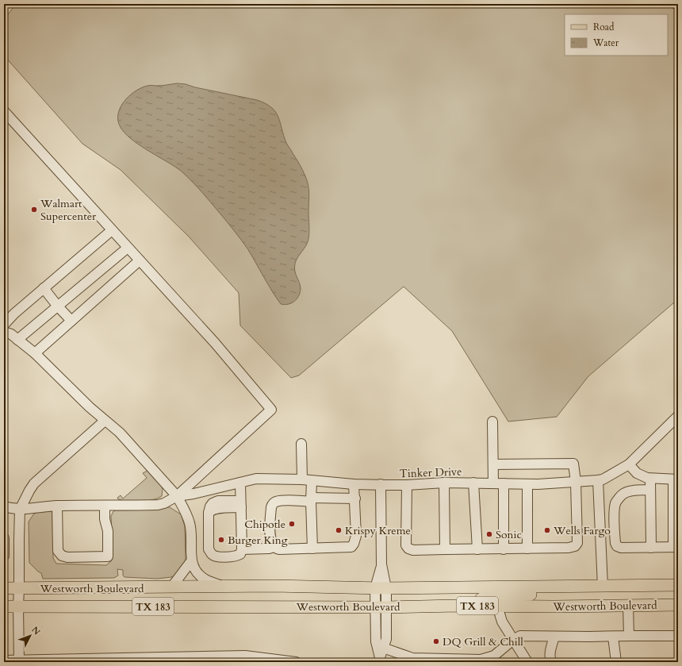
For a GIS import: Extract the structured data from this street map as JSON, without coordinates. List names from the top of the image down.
{
  "streets": {
    "main road": ["Westworth Boulevard", "TX 183"],
    "street": ["Tinker Drive"]
  },
  "crossings": [
    ["Westworth Boulevard", "TX 183"]
  ],
  "places": [
    "Walmart Supercenter",
    "Chipotle",
    "Krispy Kreme",
    "Wells Fargo",
    "Sonic",
    "Burger King",
    "DQ Grill & Chill"
  ],
  "legend": ["Road", "Water"],
  "north": "top right"
}
